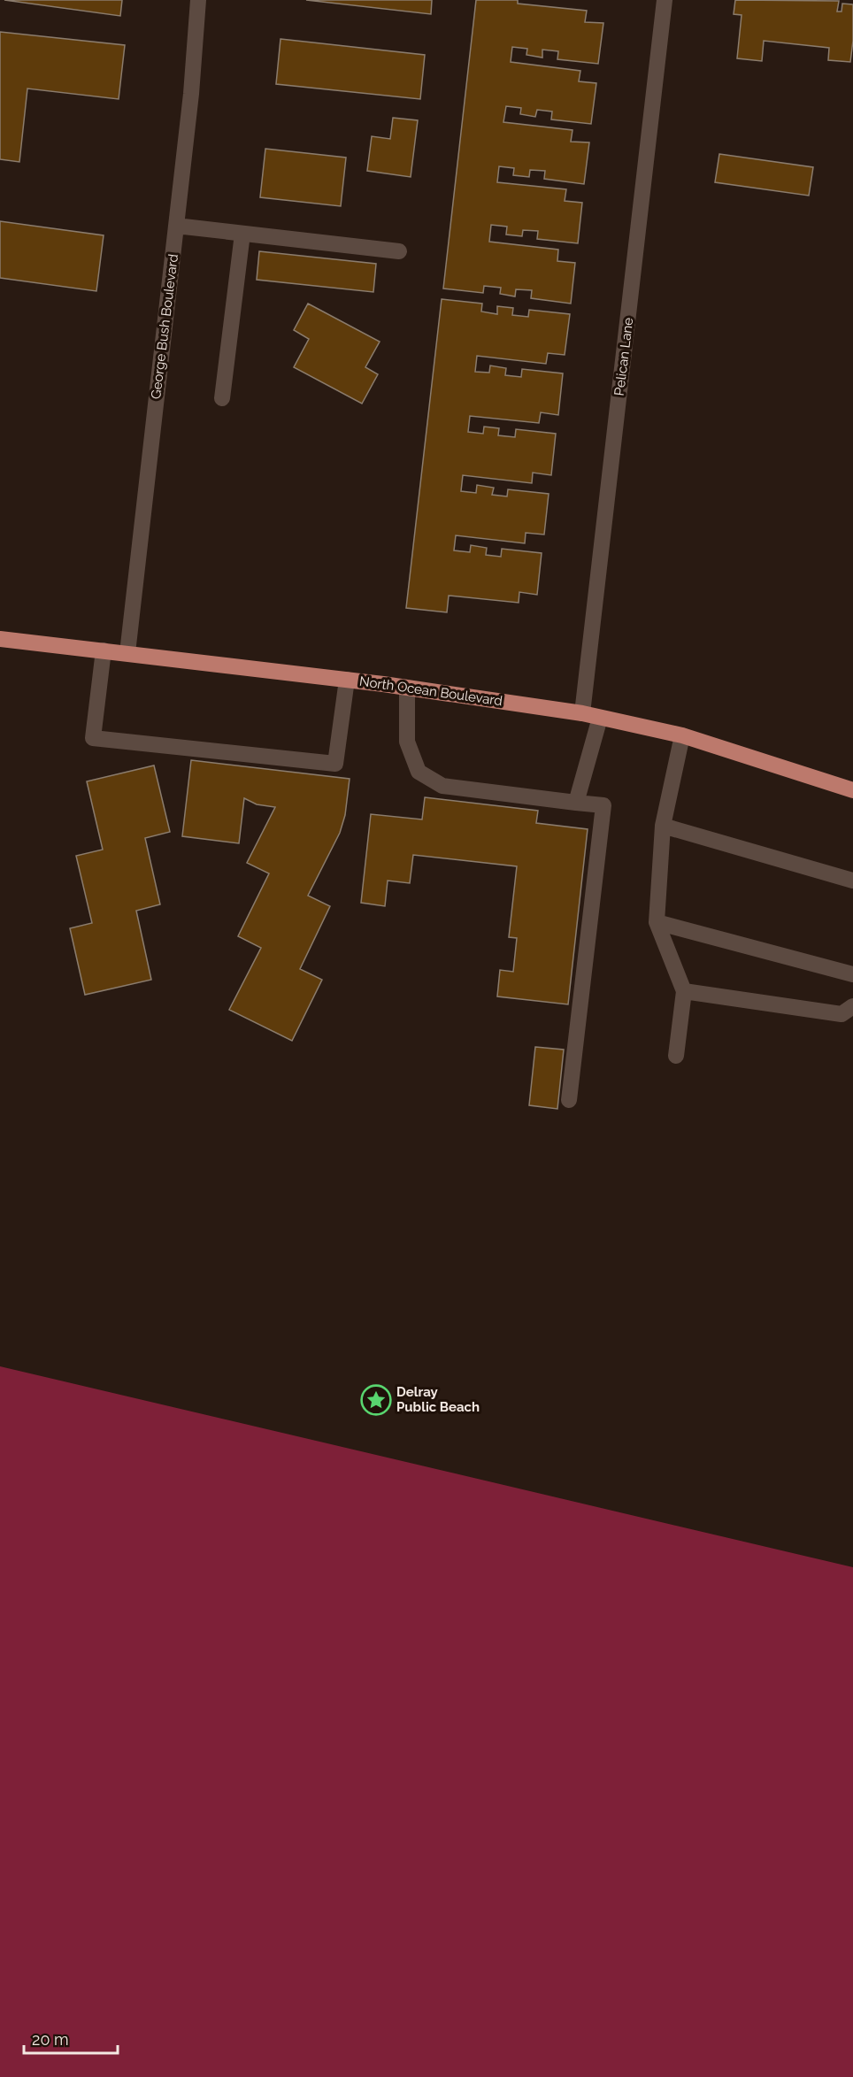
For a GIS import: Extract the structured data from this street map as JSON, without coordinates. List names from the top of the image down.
{
  "streets": {
    "main road": ["North Ocean Boulevard"],
    "street": ["George Bush Boulevard", "Pelican Lane"]
  },
  "crossings": [
    ["George Bush Boulevard", "North Ocean Boulevard"],
    ["Pelican Lane", "North Ocean Boulevard"]
  ],
  "places": {
    "place": ["Delray Public Beach"]
  },
  "scale_bar": "20 m"
}
